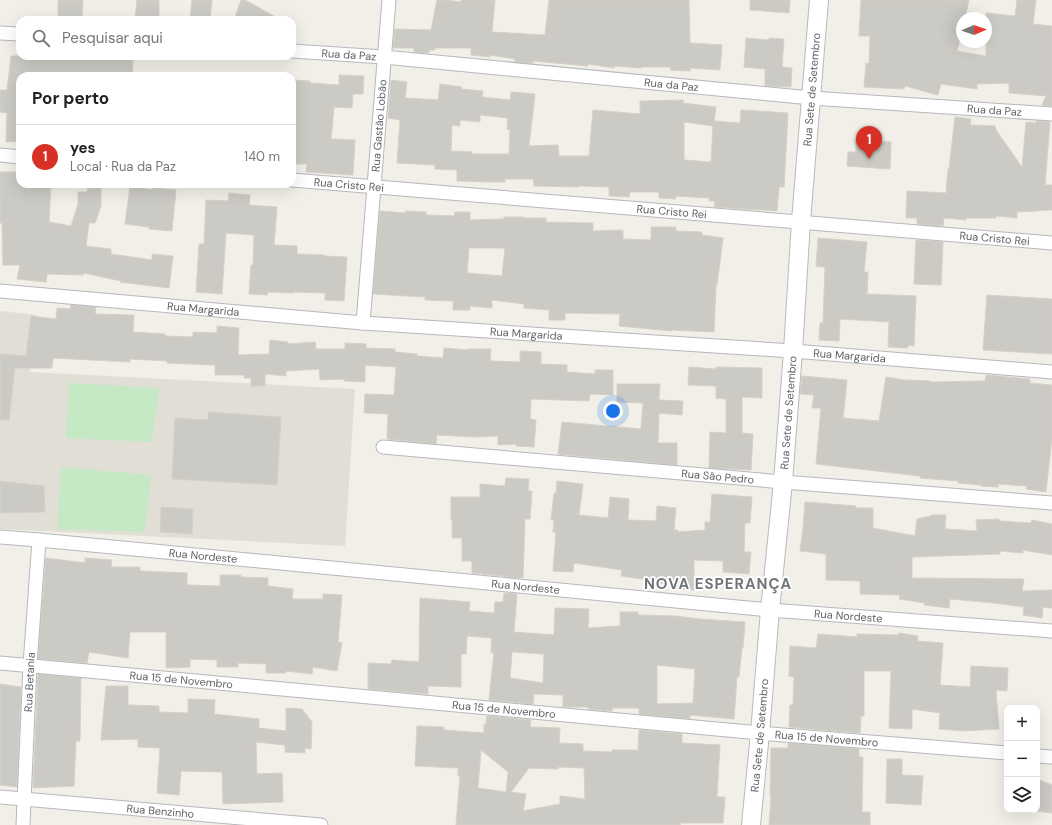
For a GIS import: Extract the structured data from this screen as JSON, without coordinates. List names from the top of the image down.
{
  "streets": {
    "street": [
      "Rua da Paz",
      "Rua Sete de Setembro",
      "Rua Gastão Lobão",
      "Rua Cristo Rei",
      "Rua Margarida",
      "Rua São Pedro",
      "Rua Nordeste",
      "Rua 15 de Novembro",
      "Rua Betania",
      "Rua Benzinho"
    ]
  },
  "crossings": [
    ["Rua da Paz", "Rua Sete de Setembro"],
    ["Rua da Paz", "Rua Gastão Lobão"],
    ["Rua Sete de Setembro", "Rua Cristo Rei"],
    ["Rua Sete de Setembro", "Rua Margarida"],
    ["Rua Sete de Setembro", "Rua São Pedro"],
    ["Rua Sete de Setembro", "Rua Nordeste"],
    ["Rua Sete de Setembro", "Rua 15 de Novembro"],
    ["Rua Gastão Lobão", "Rua Cristo Rei"],
    ["Rua Gastão Lobão", "Rua Margarida"],
    ["Rua Nordeste", "Rua Betania"],
    ["Rua 15 de Novembro", "Rua Betania"],
    ["Rua Betania", "Rua Benzinho"]
  ],
  "districts": ["NOVA ESPERANÇA"],
  "north": "right",
  "page": {
    "search": "Pesquisar aqui",
    "heading": "Por perto",
    "list": [
      {
        "mark": "1",
        "name": "yes",
        "note": "Local · Rua da Paz",
        "value": "140 m"
      }
    ],
    "pins": "1",
    "map_buttons": ["+", "−"]
  }
}
